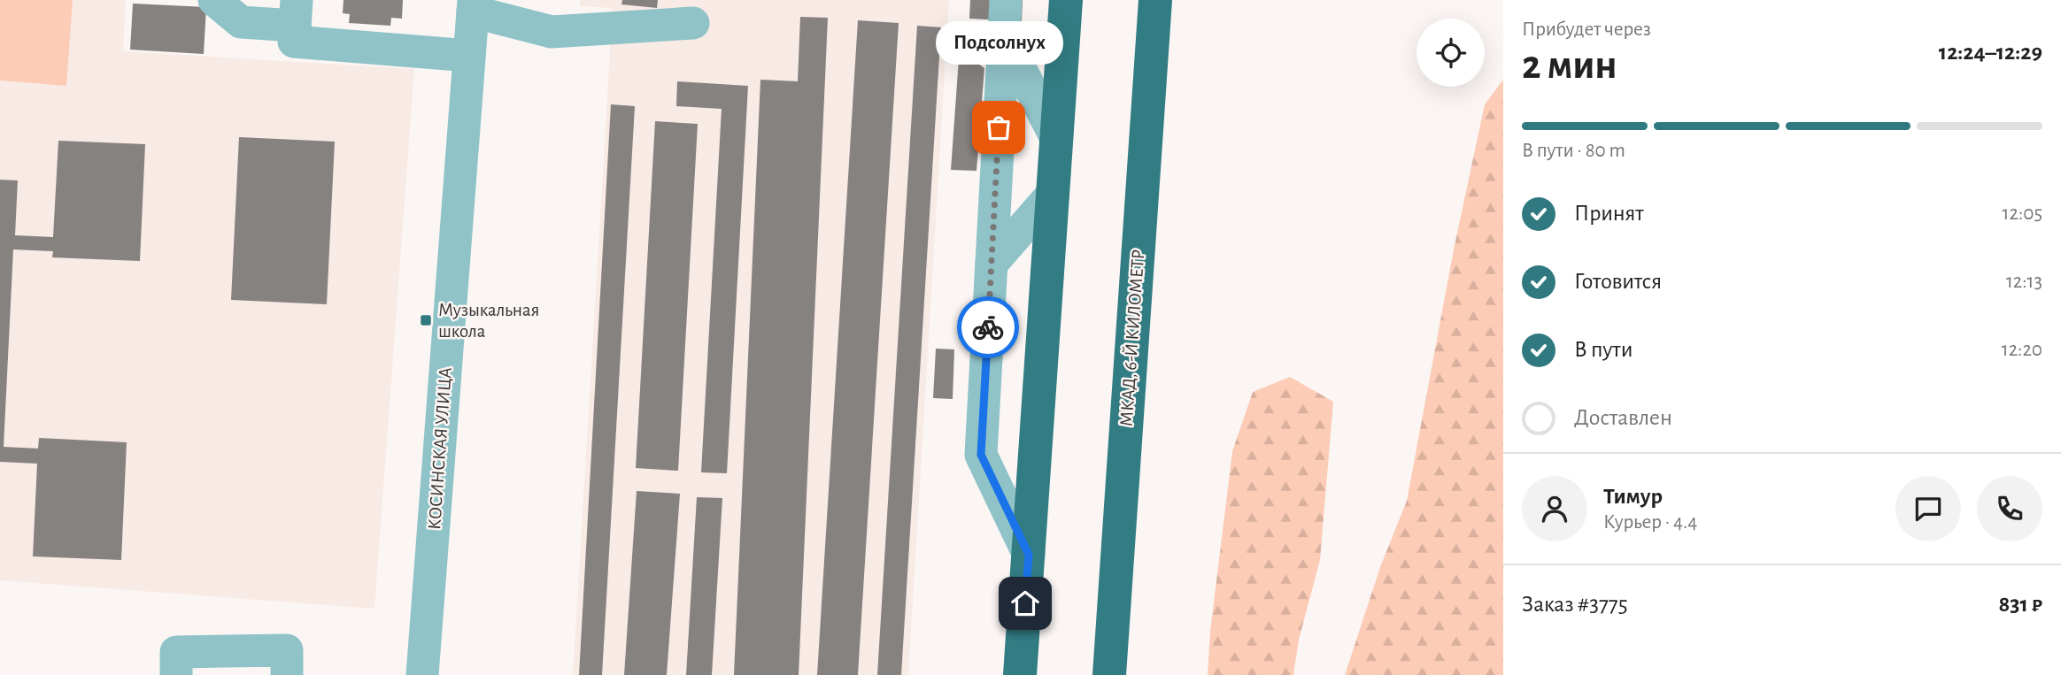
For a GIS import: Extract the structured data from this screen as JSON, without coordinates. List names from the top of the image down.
{
  "streets": {
    "highway": ["МКАД, 6-Й КИЛОМЕТР"],
    "street": ["КОСИНСКАЯ УЛИЦА"]
  },
  "places": {
    "other": ["Подсолнух"],
    "transit": ["Музыкальная школа"]
  },
  "page": {
    "heading": ["2 мин", "Прибудет через", "12:24–12:29"],
    "panel": [
      "Тимур",
      "Курьер · 4.4",
      "Заказ #3775",
      "831 ₽"
    ],
    "bubble": "Подсолнух",
    "bar": "В пути · 80 m",
    "list": [
      ["Принят", "12:05"],
      ["Готовится", "12:13"],
      ["В пути", "12:20"],
      "Доставлен"
    ]
  }
}
